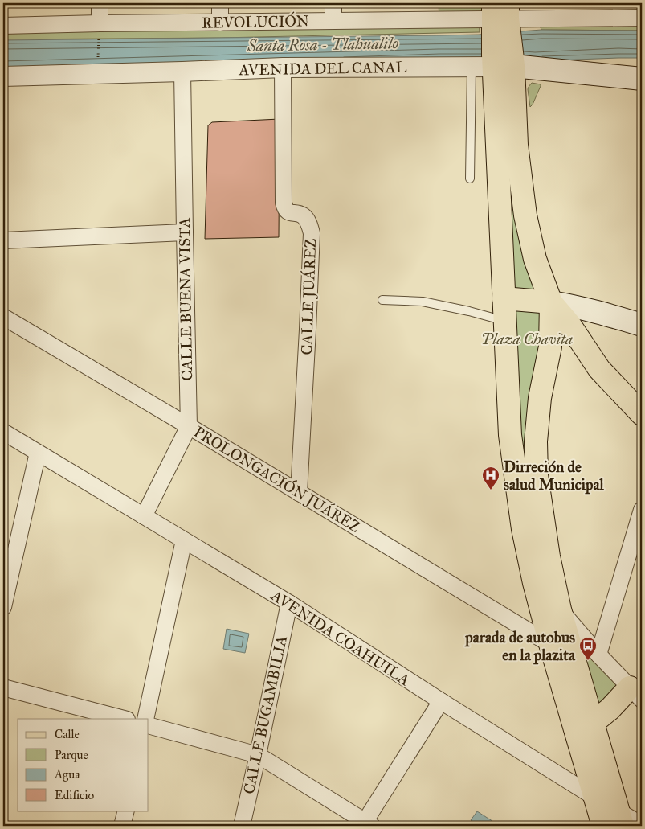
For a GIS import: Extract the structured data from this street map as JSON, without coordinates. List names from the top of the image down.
{
  "streets": {
    "main road": ["AVENIDA DEL CANAL"],
    "street": [
      "REVOLUCIÓN",
      "CALLE JUÁREZ",
      "CALLE BUENA VISTA",
      "PROLONGACIÓN JUÁREZ",
      "AVENIDA COAHUILA",
      "CALLE BUGAMBILIA"
    ]
  },
  "crossings": [
    ["AVENIDA DEL CANAL", "CALLE JUÁREZ"],
    ["AVENIDA DEL CANAL", "CALLE BUENA VISTA"],
    ["CALLE JUÁREZ", "PROLONGACIÓN JUÁREZ"],
    ["CALLE BUENA VISTA", "PROLONGACIÓN JUÁREZ"],
    ["CALLE BUENA VISTA", "AVENIDA COAHUILA"],
    ["AVENIDA COAHUILA", "CALLE BUGAMBILIA"]
  ],
  "water": ["Santa Rosa - Tlahualilo"],
  "parks": ["Plaza Chavita"],
  "places": {
    "hospital": ["Dirreción de salud Municipal"],
    "bus stop": ["parada de autobus en la plazita"]
  },
  "legend": [
    "Calle",
    "Parque",
    "Agua",
    "Edificio"
  ]
}
